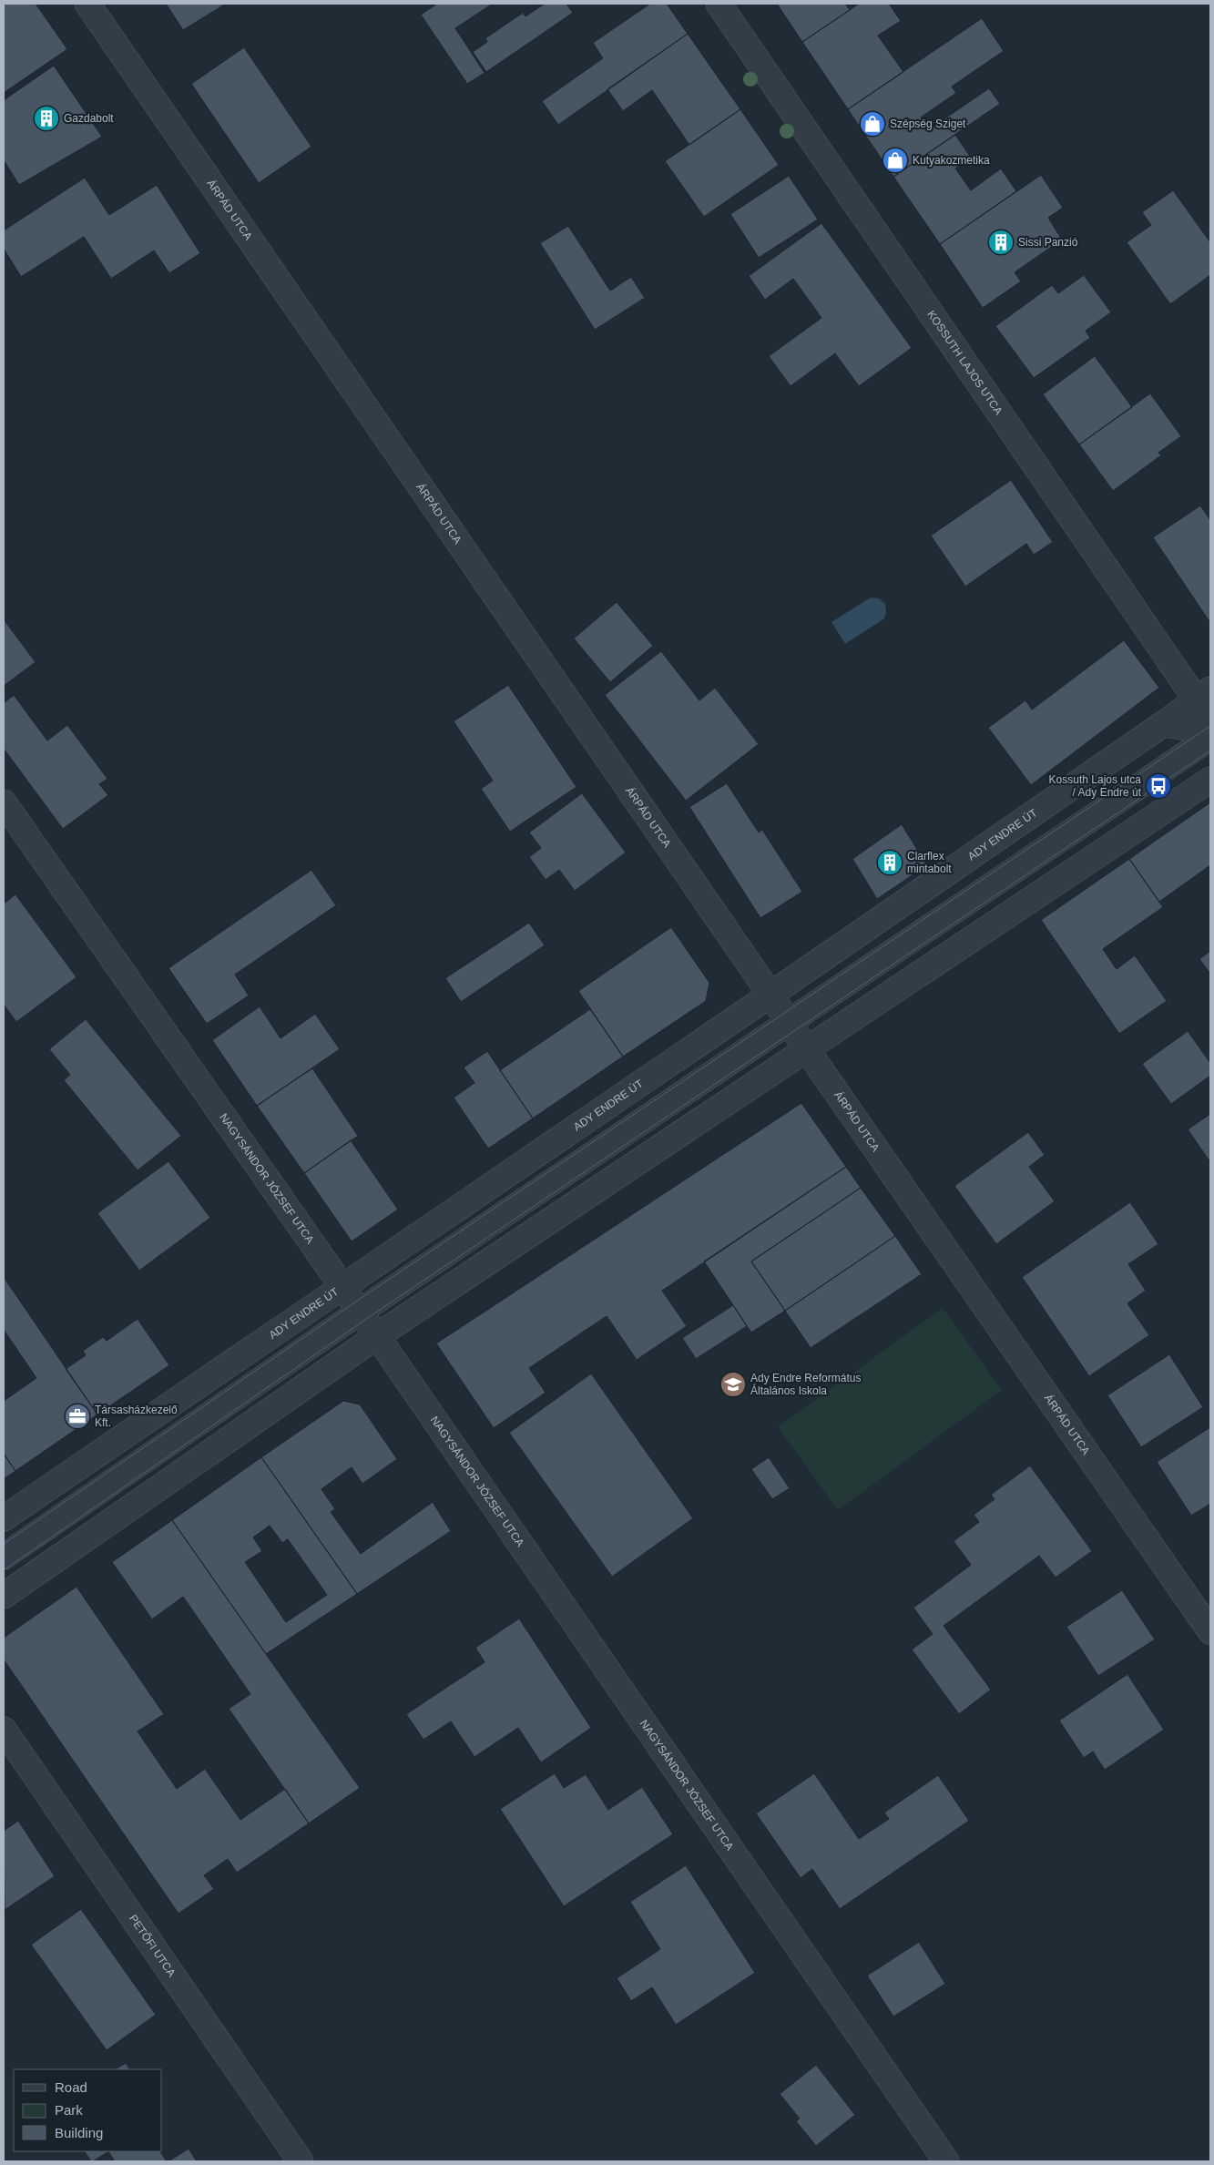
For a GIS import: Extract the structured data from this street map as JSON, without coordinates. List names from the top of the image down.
{
  "streets": {
    "street": [
      "ÁRPÁD UTCA",
      "KOSSUTH LAJOS UTCA",
      "ADY ENDRE ÚT",
      "NAGYSÁNDOR JÓZSEF UTCA",
      "PETŐFI UTCA"
    ]
  },
  "crossings": [
    ["ÁRPÁD UTCA", "ADY ENDRE ÚT"],
    ["KOSSUTH LAJOS UTCA", "ADY ENDRE ÚT"],
    ["ADY ENDRE ÚT", "NAGYSÁNDOR JÓZSEF UTCA"]
  ],
  "places": {
    "building": ["Gazdabolt", "Sissi Panzió", "Clarflex mintabolt"],
    "shop": ["Szépség Sziget", "Kutyakozmetika"],
    "bus stop": ["Kossuth Lajos utca / Ady Endre út"],
    "school or university": ["Ady Endre Református Általános Iskola"],
    "office": ["Társasházkezelő Kft."]
  },
  "legend": ["Road", "Park", "Building"]
}
